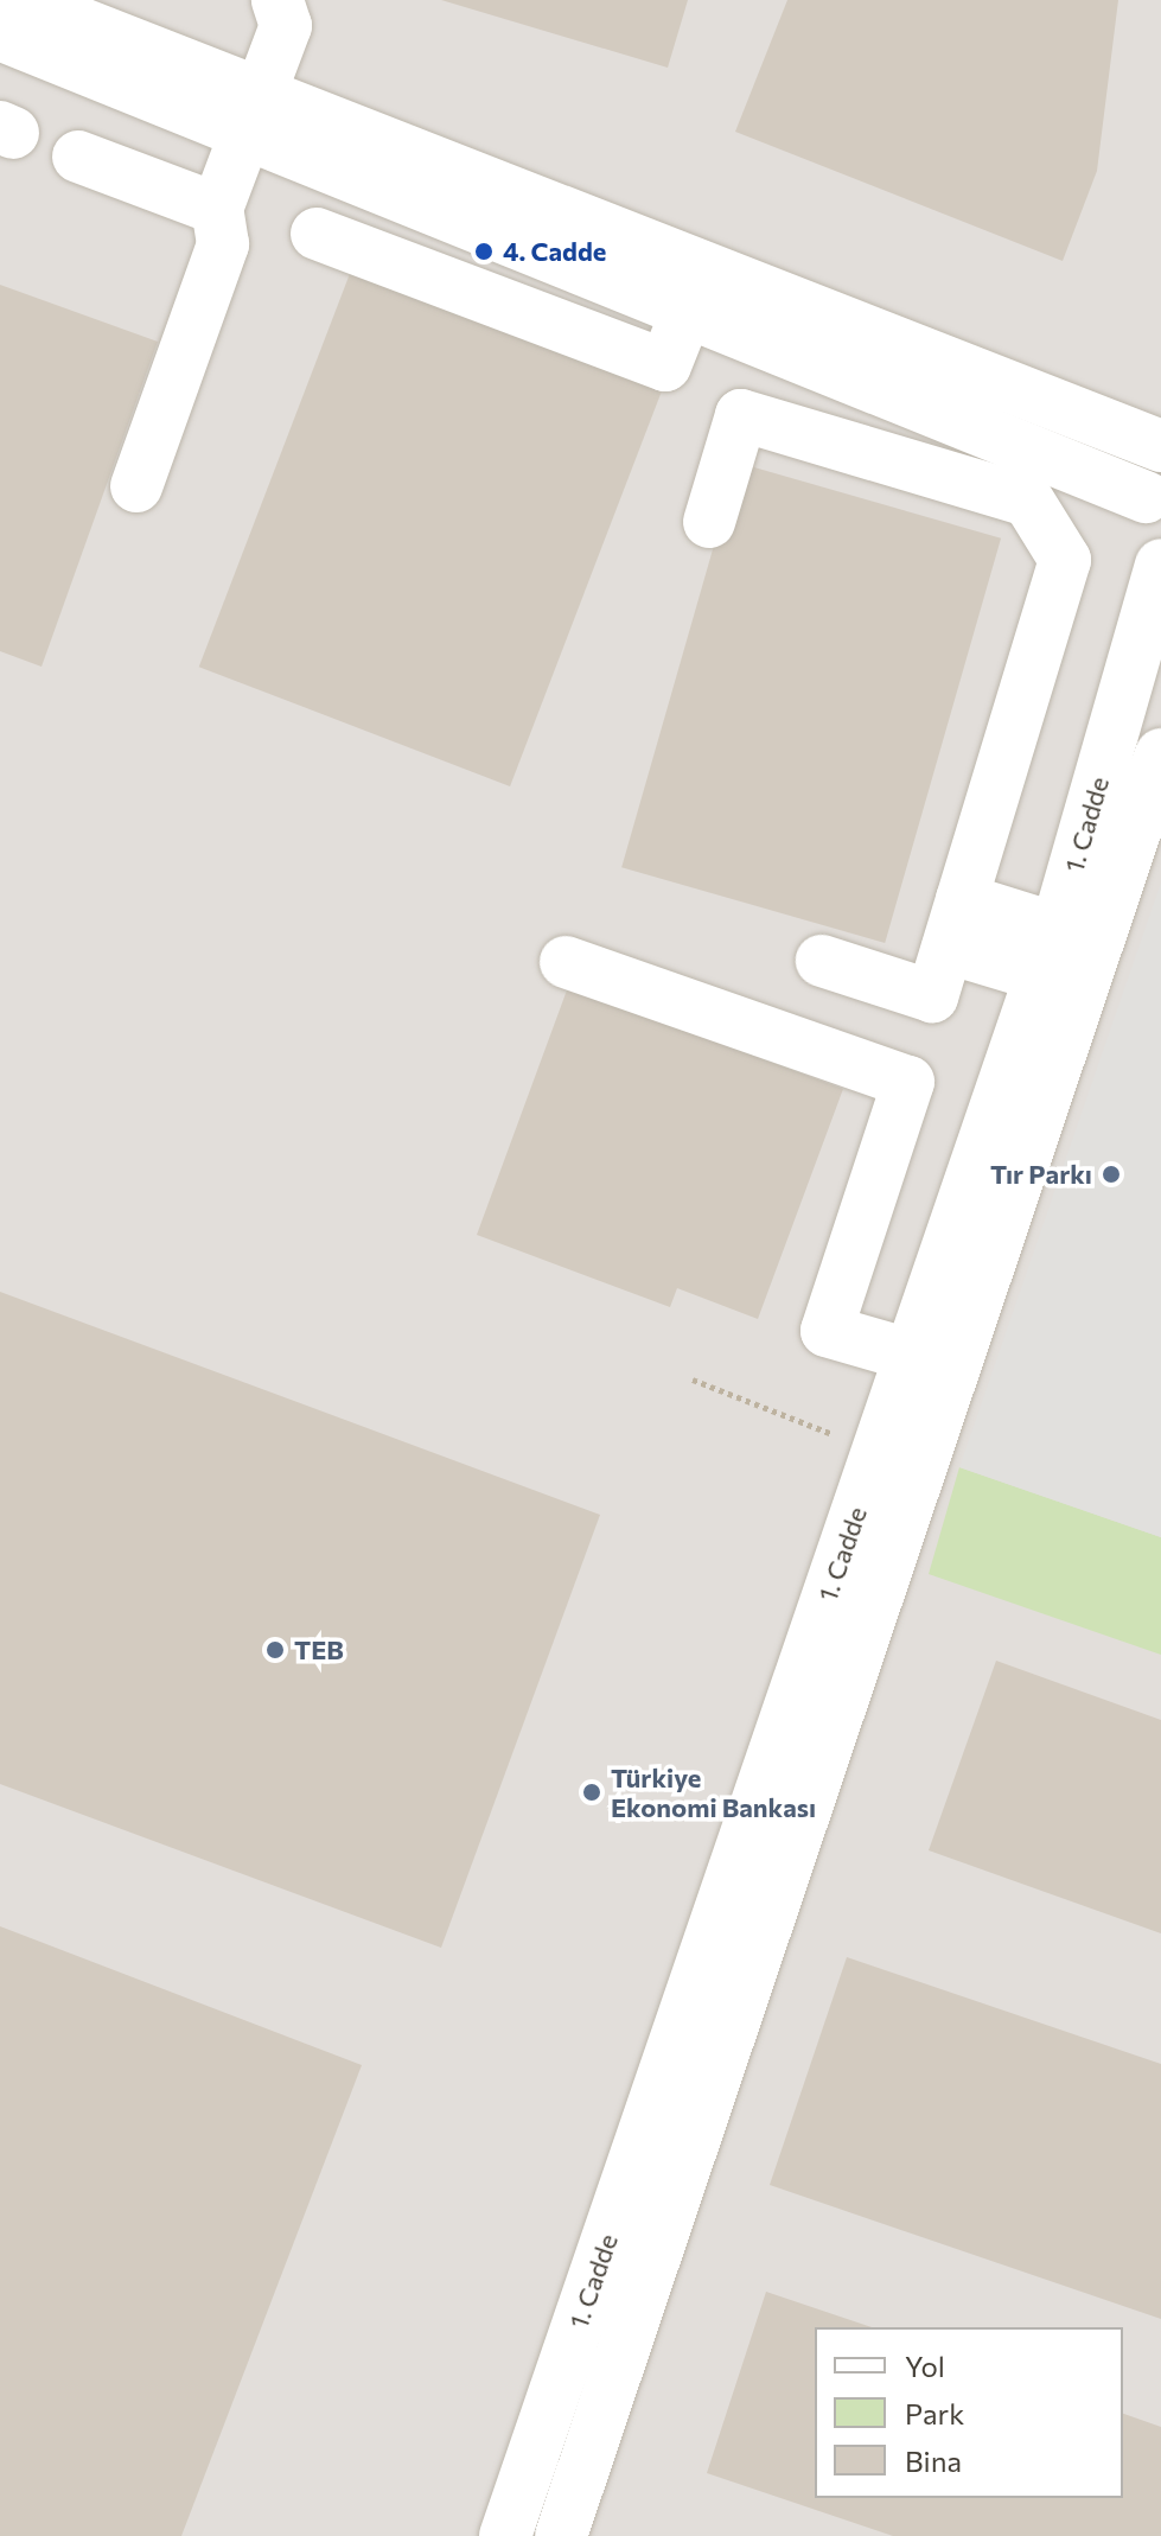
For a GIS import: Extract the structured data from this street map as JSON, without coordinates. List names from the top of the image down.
{
  "streets": {
    "street": ["1. Cadde"]
  },
  "places": [
    "4. Cadde",
    "Tır Parkı",
    "TEB",
    "Türkiye Ekonomi Bankası"
  ],
  "legend": ["Yol", "Park", "Bina"]
}
